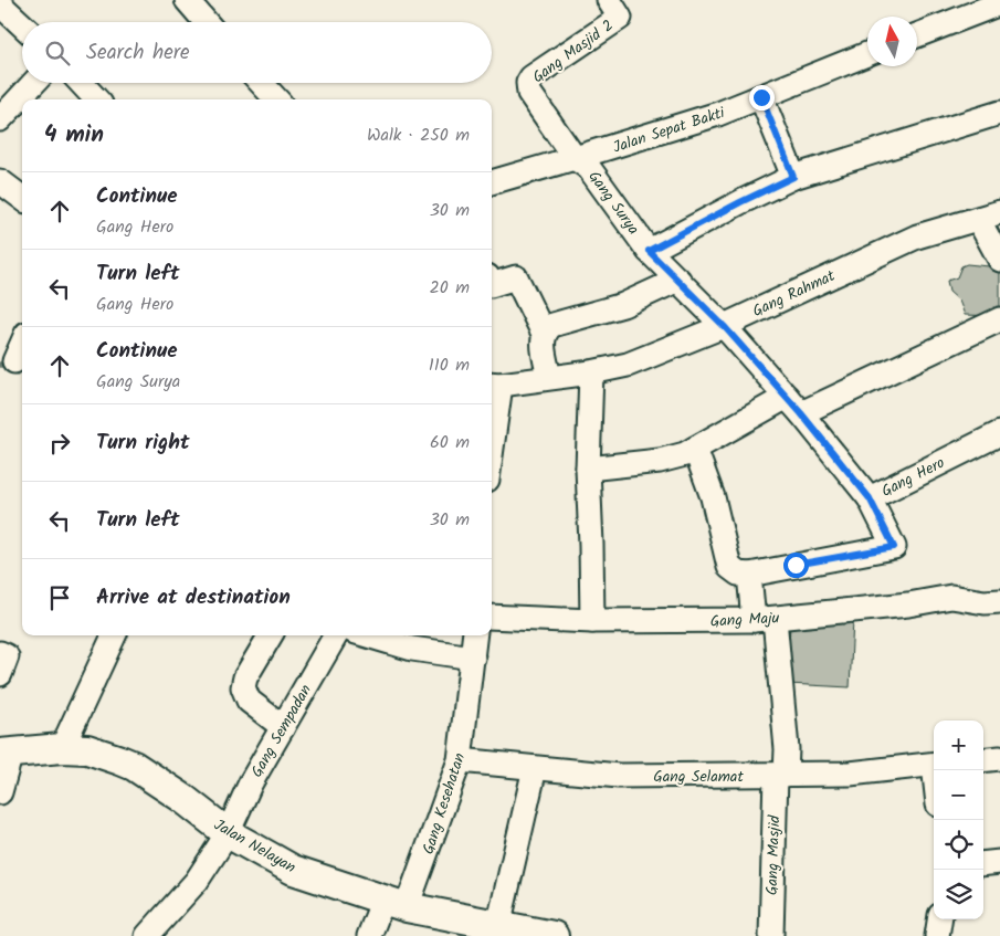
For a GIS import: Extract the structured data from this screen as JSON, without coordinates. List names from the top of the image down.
{
  "streets": {
    "main road": ["Jalan Nelayan"],
    "street": [
      "Gang Masjid 2",
      "Jalan Sepat Bakti",
      "Gang Surya",
      "Gang Rahmat",
      "Gang Hero",
      "Gang Maju",
      "Gang Sempadan",
      "Gang Selamat",
      "Gang Kesehatan",
      "Gang Masjid"
    ]
  },
  "crossings": [
    ["Gang Masjid 2", "Jalan Sepat Bakti"],
    ["Gang Masjid 2", "Gang Surya"],
    ["Jalan Sepat Bakti", "Gang Surya"],
    ["Gang Surya", "Gang Rahmat"],
    ["Gang Surya", "Gang Hero"],
    ["Gang Maju", "Gang Masjid"],
    ["Gang Sempadan", "Jalan Nelayan"],
    ["Gang Selamat", "Gang Kesehatan"],
    ["Gang Selamat", "Gang Masjid"],
    ["Gang Kesehatan", "Jalan Nelayan"]
  ],
  "north": "top",
  "page": {
    "search": "Search here",
    "heading": ["4 min", "Walk · 250 m"],
    "list": [
      ["Continue", "Gang Hero", "30 m"],
      ["Turn left", "Gang Hero", "20 m"],
      ["Continue", "Gang Surya", "110 m"],
      ["Turn right", "60 m"],
      ["Turn left", "30 m"],
      "Arrive at destination"
    ],
    "map_buttons": ["+", "−"]
  }
}
